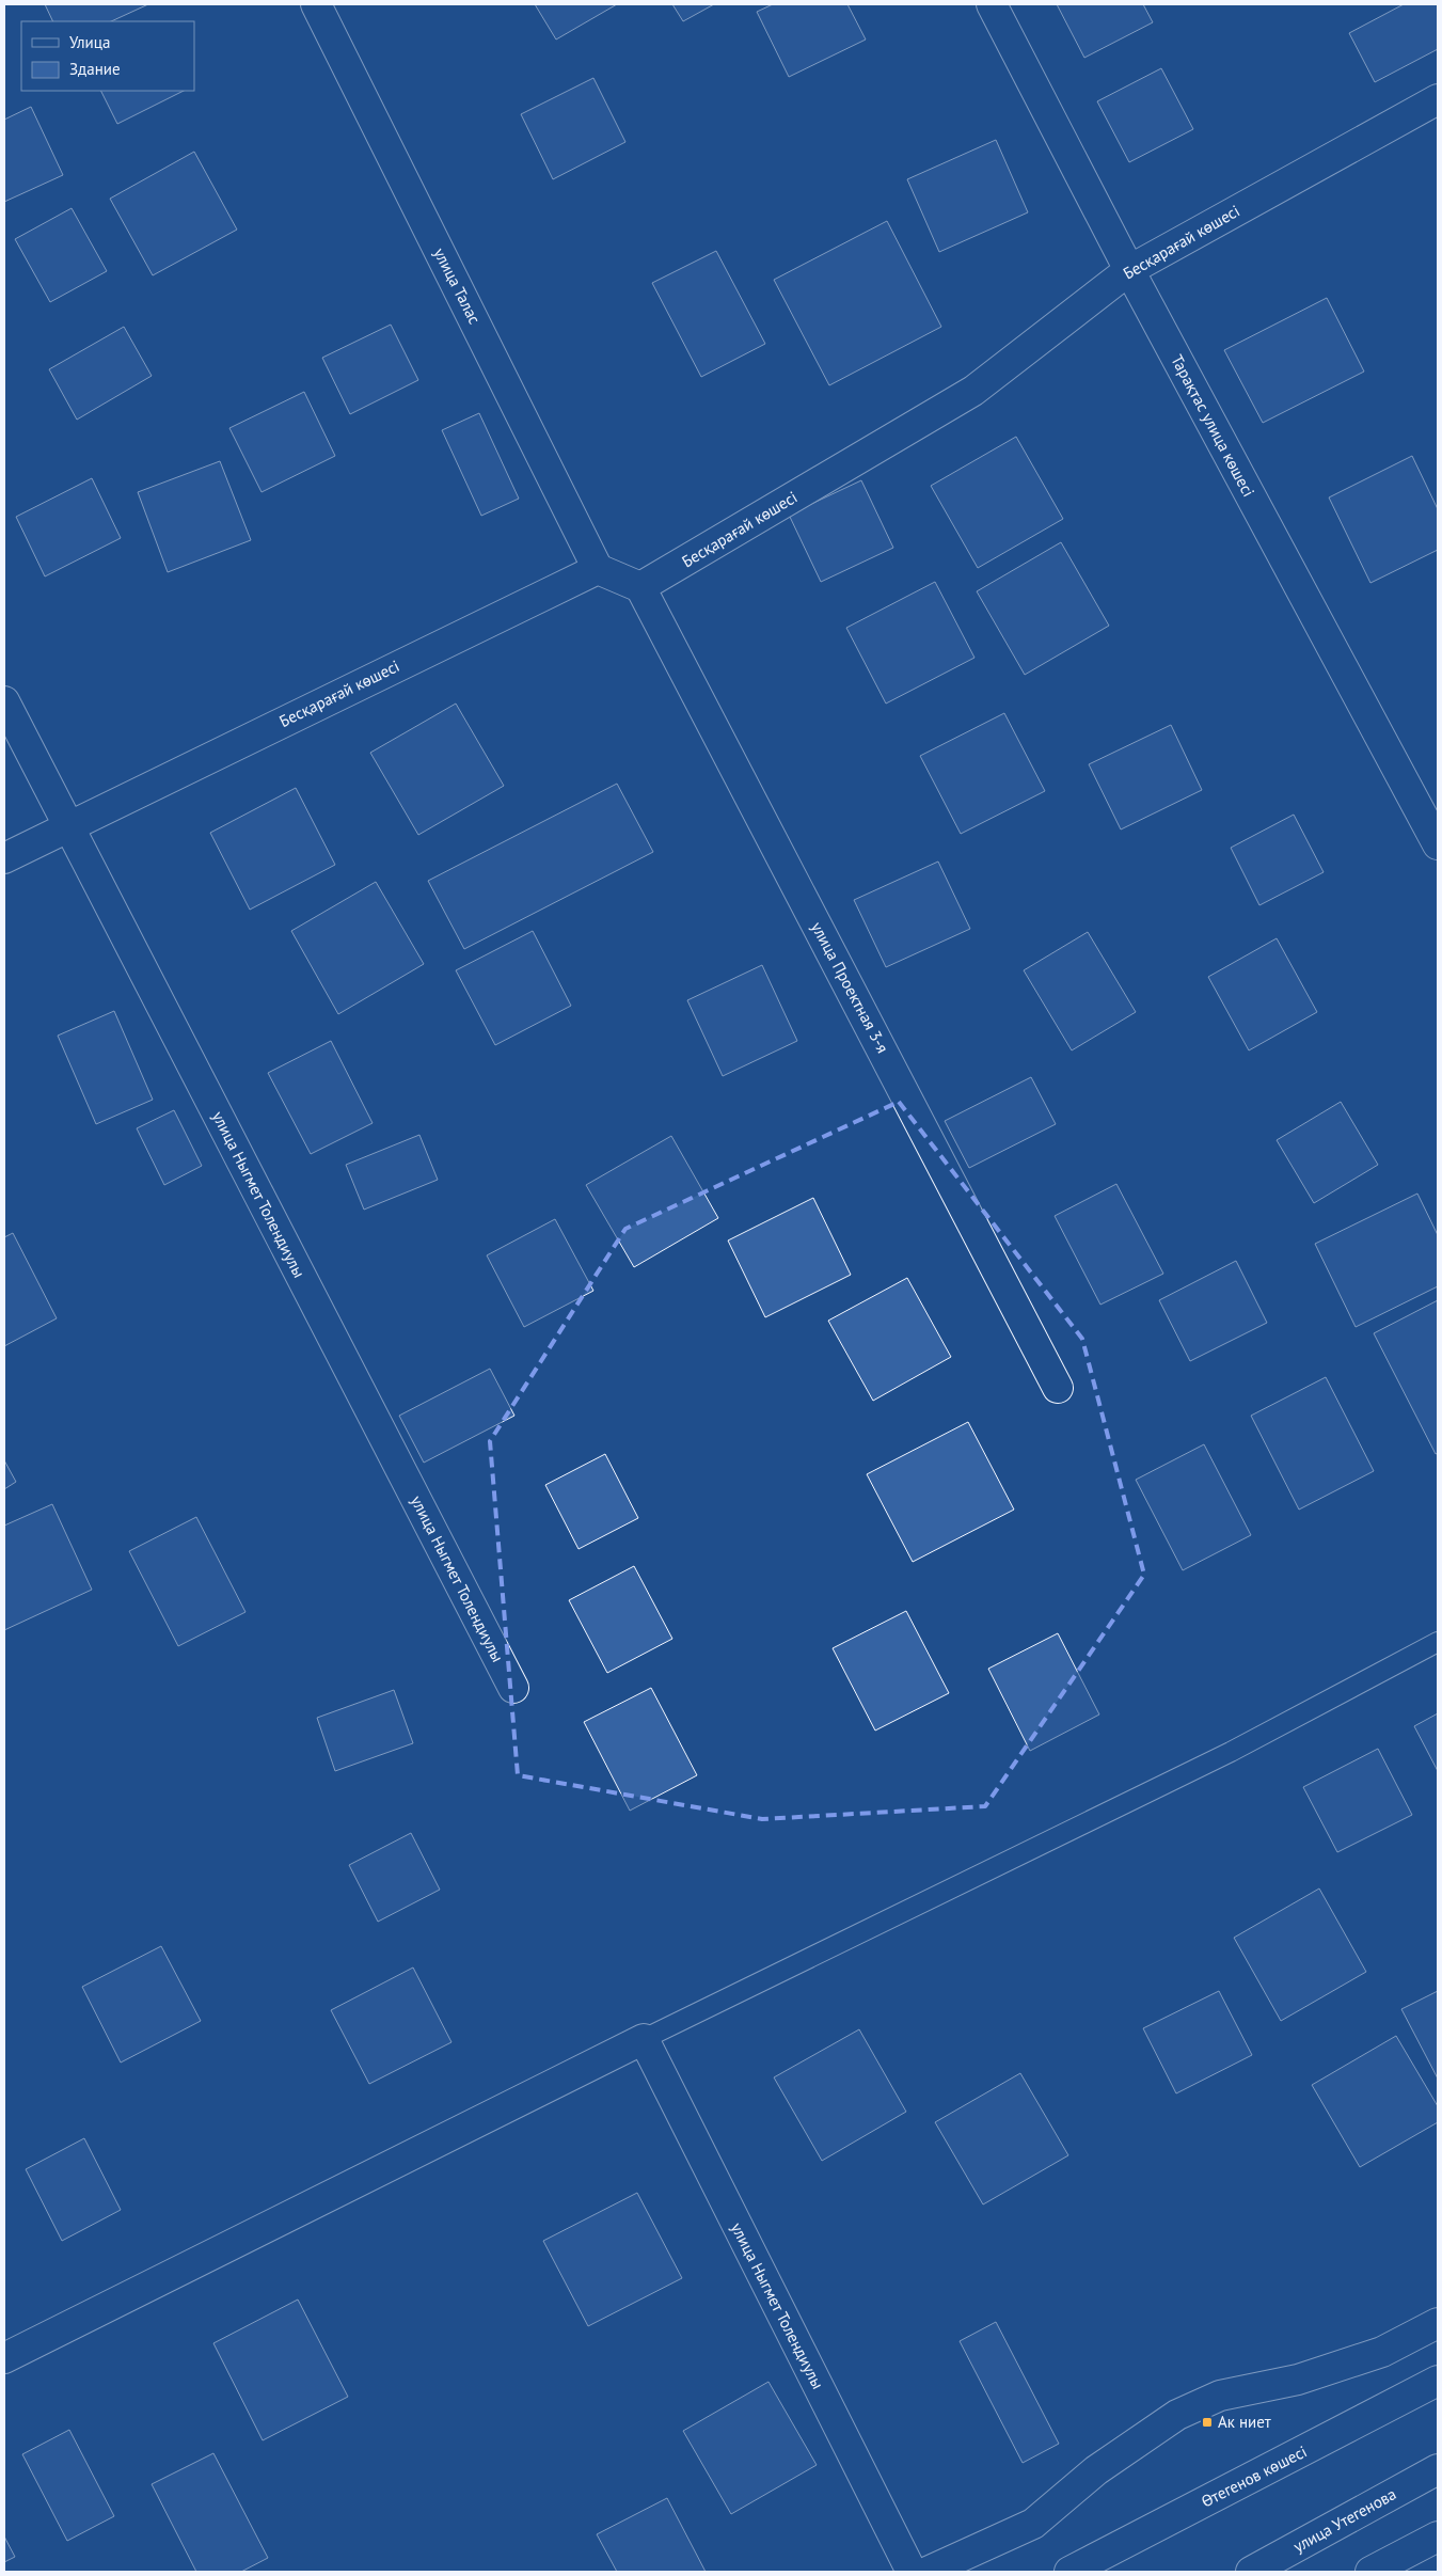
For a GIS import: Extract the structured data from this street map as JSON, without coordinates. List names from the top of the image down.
{
  "streets": {
    "street": [
      "Бесқарағай көшесі",
      "улица Талас",
      "Тарақтас улица көшесі",
      "улица Проектная 3-я",
      "улица Ныгмет Толендиулы",
      "Өтегенов көшесі",
      "улица Утегенова"
    ]
  },
  "crossings": [
    ["Бесқарағай көшесі", "улица Талас"],
    ["Бесқарағай көшесі", "Тарақтас улица көшесі"],
    ["Бесқарағай көшесі", "улица Проектная 3-я"],
    ["Бесқарағай көшесі", "улица Ныгмет Толендиулы"]
  ],
  "places": {
    "transit": ["Ак ниет"]
  },
  "legend": ["Улица", "Здание"]
}
